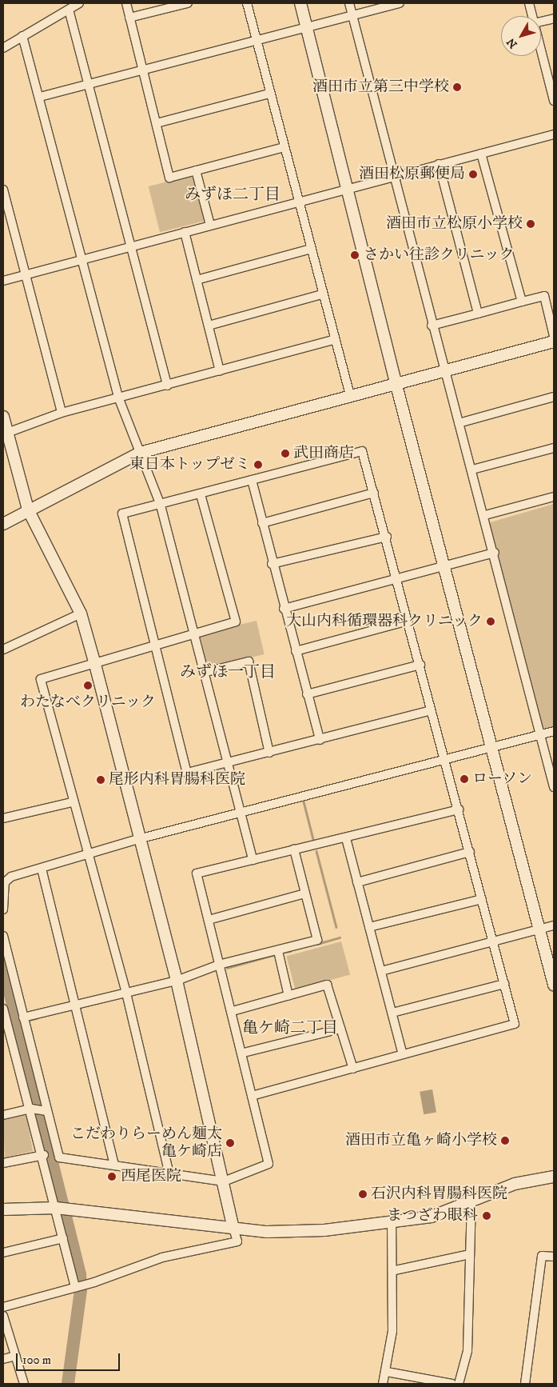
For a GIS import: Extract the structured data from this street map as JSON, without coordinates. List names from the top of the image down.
{
  "districts": ["みずほ二丁目", "みずほ一丁目", "亀ケ崎二丁目"],
  "places": [
    "酒田市立第三中学校",
    "酒田松原郵便局",
    "酒田市立松原小学校",
    "さかい往診クリニック",
    "武田商店",
    "東日本トップゼミ",
    "大山内科循環器科クリニック",
    "わたなべクリニック",
    "ローソン",
    "尾形内科胃腸科医院",
    "酒田市立亀ヶ崎小学校",
    "こだわりらーめん麺太 亀ケ崎店",
    "西尾医院",
    "石沢内科胃腸科医院",
    "まつざわ眼科"
  ],
  "scale_bar": "100 m",
  "north": "bottom left"
}
